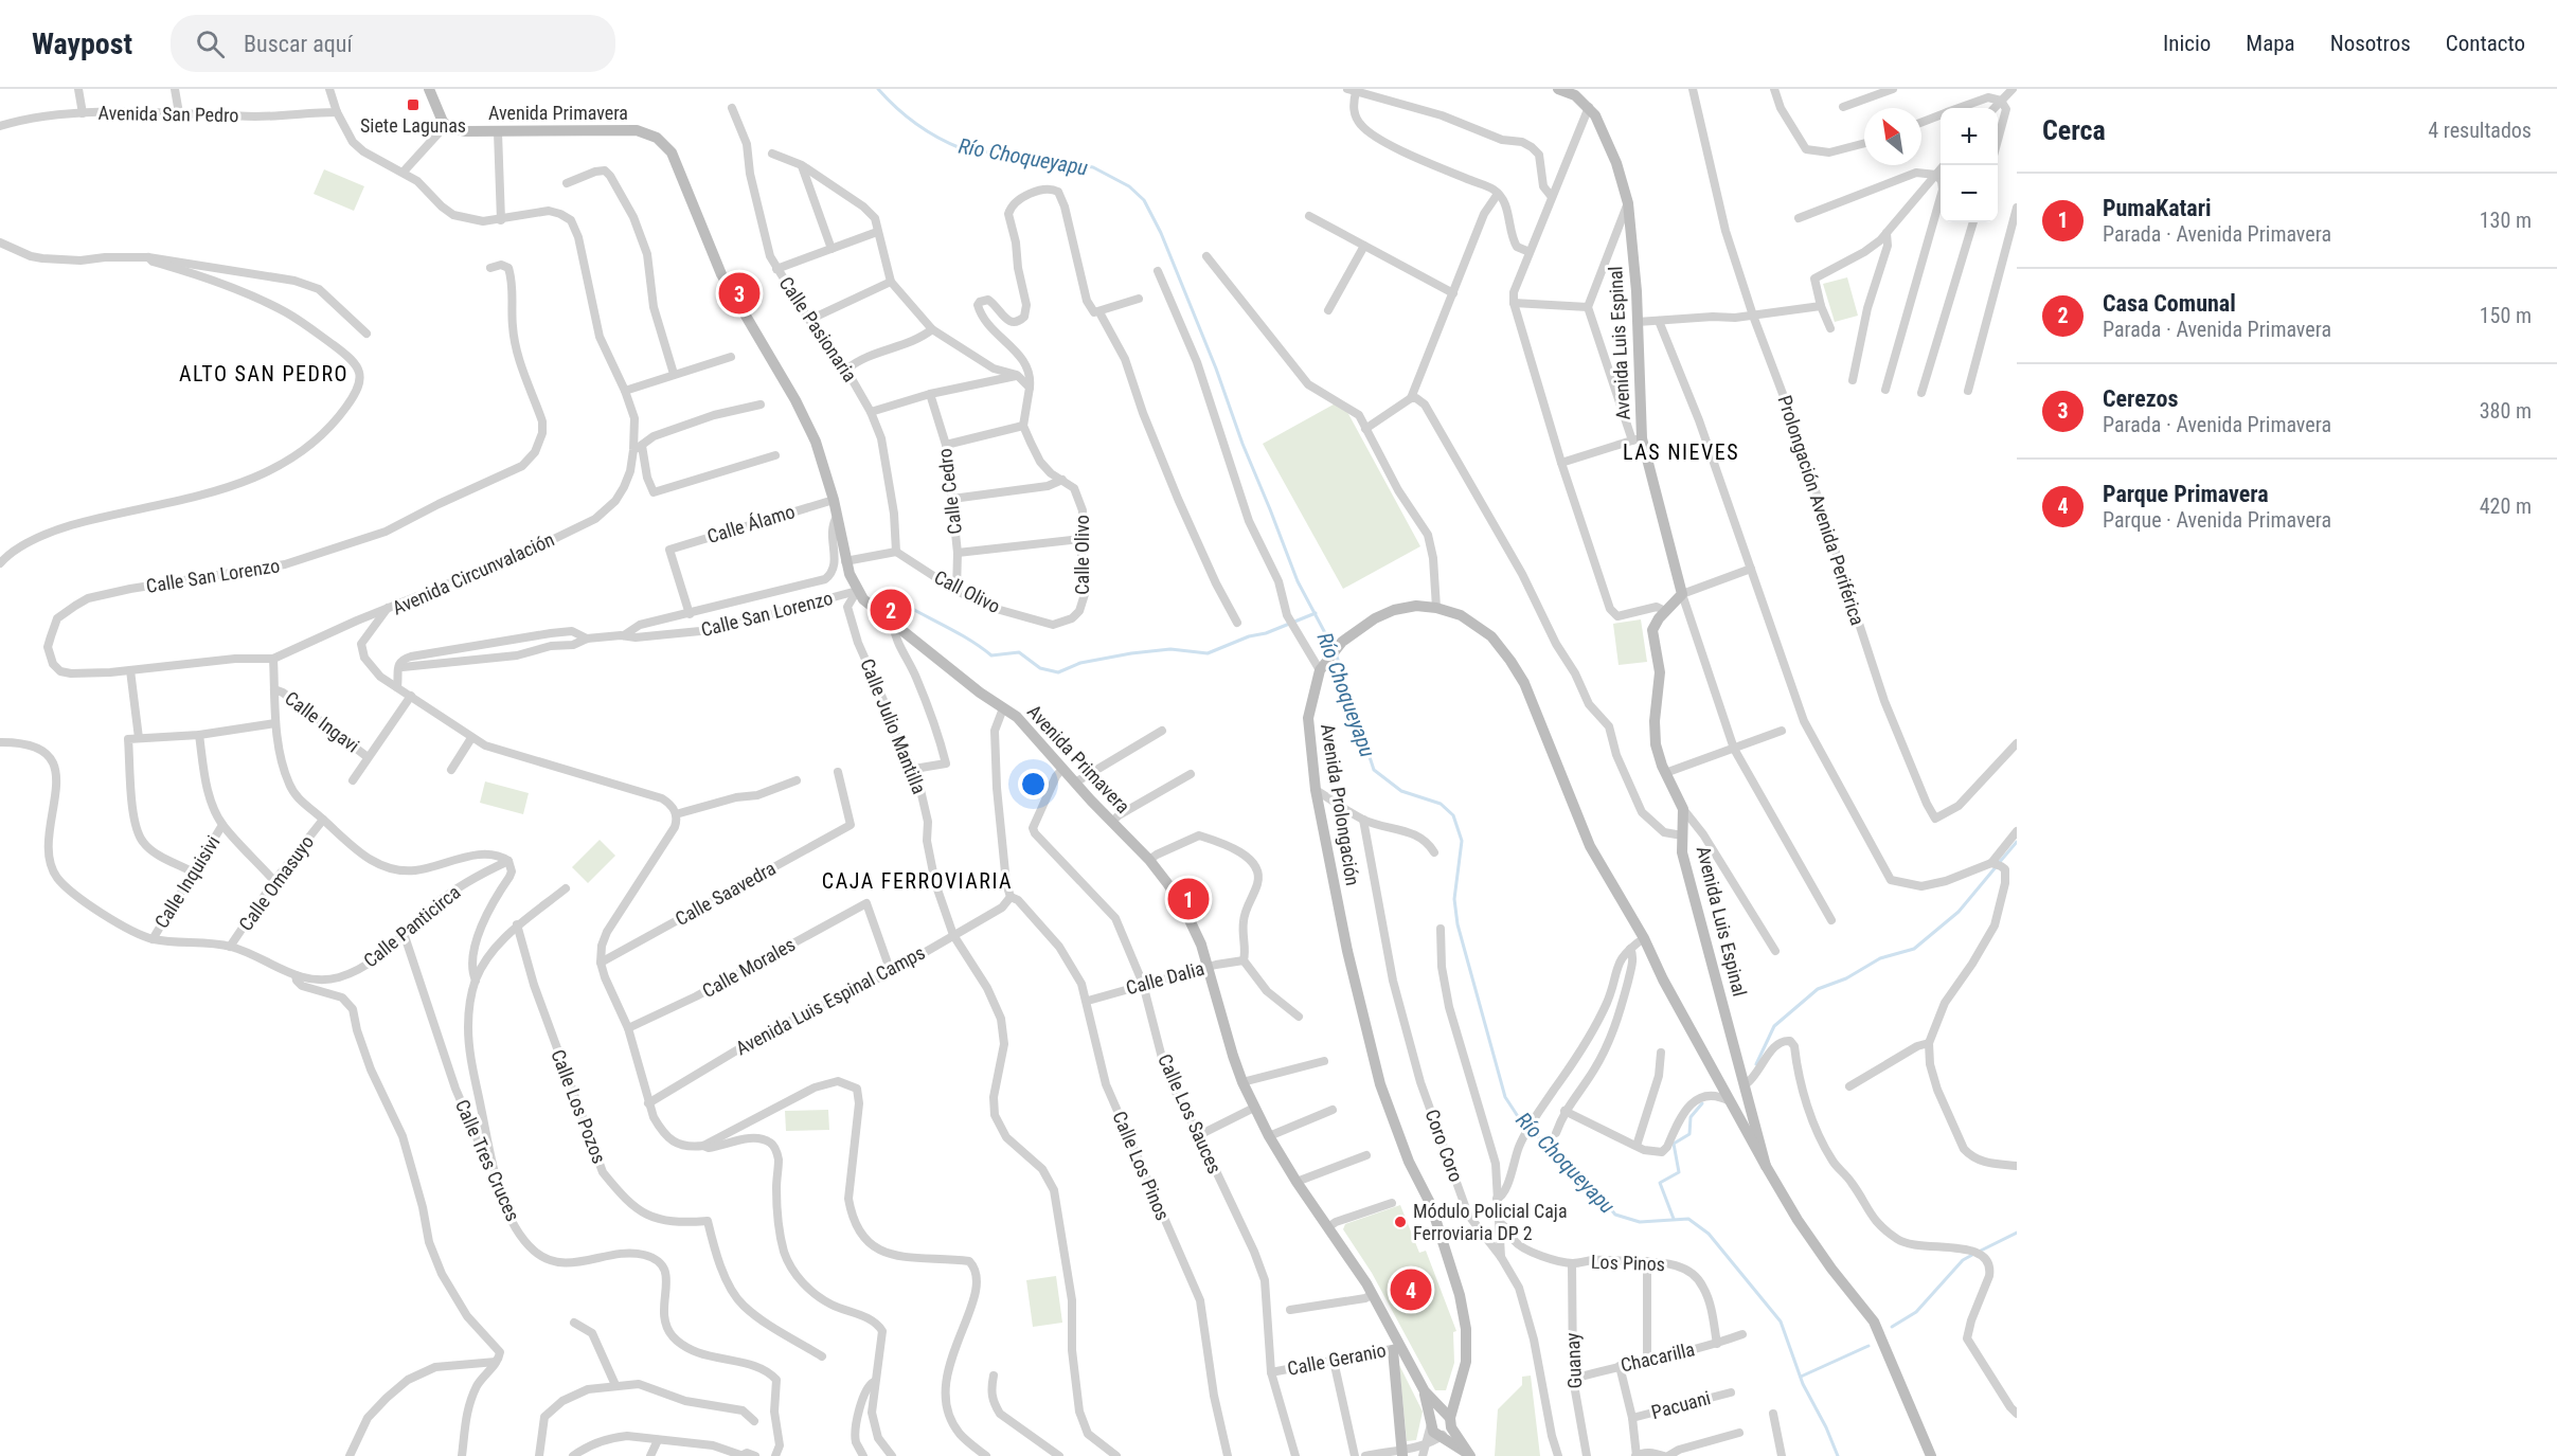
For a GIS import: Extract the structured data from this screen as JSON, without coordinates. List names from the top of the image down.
{
  "streets": {
    "street": [
      "Avenida Primavera",
      "Avenida San Pedro",
      "Calle Pasionaria",
      "Avenida Luis Espinal",
      "Calle Cedro",
      "Prolongación Avenida Periférica",
      "Calle Álamo",
      "Calle Olivo",
      "Avenida Circunvalación",
      "Calle San Lorenzo",
      "Call Olivo",
      "Calle Ingavi",
      "Calle Julio Mantilla",
      "Avenida Prolongación",
      "Calle Inquisivi",
      "Calle Omasuyo",
      "Calle Saavedra",
      "Calle Panticirca",
      "Calle Morales",
      "Calle Dalia",
      "Avenida Luis Espinal Camps",
      "Calle Los Pozos",
      "Calle Los Sauces",
      "Coro Coro",
      "Calle Tres Cruces",
      "Calle Los Pinos",
      "Los Pinos",
      "Chacarilla",
      "Calle Geranio",
      "Guanay",
      "Pacuani"
    ]
  },
  "crossings": [
    ["Avenida Primavera", "Calle Álamo"],
    ["Avenida Primavera", "Calle San Lorenzo"],
    ["Avenida Primavera", "Calle Julio Mantilla"],
    ["Avenida Primavera", "Avenida Prolongación"],
    ["Avenida Primavera", "Calle Dalia"],
    ["Avenida Primavera", "Calle Los Sauces"],
    ["Avenida Primavera", "Calle Geranio"],
    ["Avenida San Pedro", "Avenida Circunvalación"],
    ["Calle Pasionaria", "Call Olivo"],
    ["Avenida Luis Espinal", "Avenida Prolongación"],
    ["Calle Cedro", "Call Olivo"],
    ["Calle Olivo", "Call Olivo"],
    ["Avenida Circunvalación", "Calle San Lorenzo"],
    ["Calle San Lorenzo", "Calle Julio Mantilla"],
    ["Calle Julio Mantilla", "Avenida Luis Espinal Camps"],
    ["Calle Inquisivi", "Calle Panticirca"],
    ["Calle Omasuyo", "Calle Panticirca"],
    ["Calle Panticirca", "Calle Tres Cruces"],
    ["Calle Morales", "Avenida Luis Espinal Camps"],
    ["Calle Dalia", "Calle Los Sauces"],
    ["Calle Dalia", "Calle Los Pinos"],
    ["Avenida Luis Espinal Camps", "Calle Los Pinos"],
    ["Calle Los Sauces", "Calle Geranio"],
    ["Los Pinos", "Chacarilla"],
    ["Los Pinos", "Guanay"],
    ["Chacarilla", "Guanay"]
  ],
  "districts": ["ALTO SAN PEDRO", "LAS NIEVES", "CAJA FERROVIARIA"],
  "water": ["Río Choqueyapu"],
  "places": {
    "transit": ["Siete Lagunas"],
    "other": ["Módulo Policial Caja Ferroviaria DP 2"]
  },
  "north": "top left",
  "page": {
    "header": "Waypost",
    "search": "Buscar aquí",
    "nav": [
      "Inicio",
      "Mapa",
      "Nosotros",
      "Contacto"
    ],
    "heading": ["Cerca", "4 resultados"],
    "map_buttons": ["+", "−"],
    "list": [
      {
        "mark": "1",
        "name": "PumaKatari",
        "note": "Parada · Avenida Primavera",
        "value": "130 m"
      },
      {
        "mark": "2",
        "name": "Casa Comunal",
        "note": "Parada · Avenida Primavera",
        "value": "150 m"
      },
      {
        "mark": "3",
        "name": "Cerezos",
        "note": "Parada · Avenida Primavera",
        "value": "380 m"
      },
      {
        "mark": "4",
        "name": "Parque Primavera",
        "note": "Parque · Avenida Primavera",
        "value": "420 m"
      }
    ],
    "pins": [
      "3",
      "2",
      "1",
      "4"
    ]
  }
}
